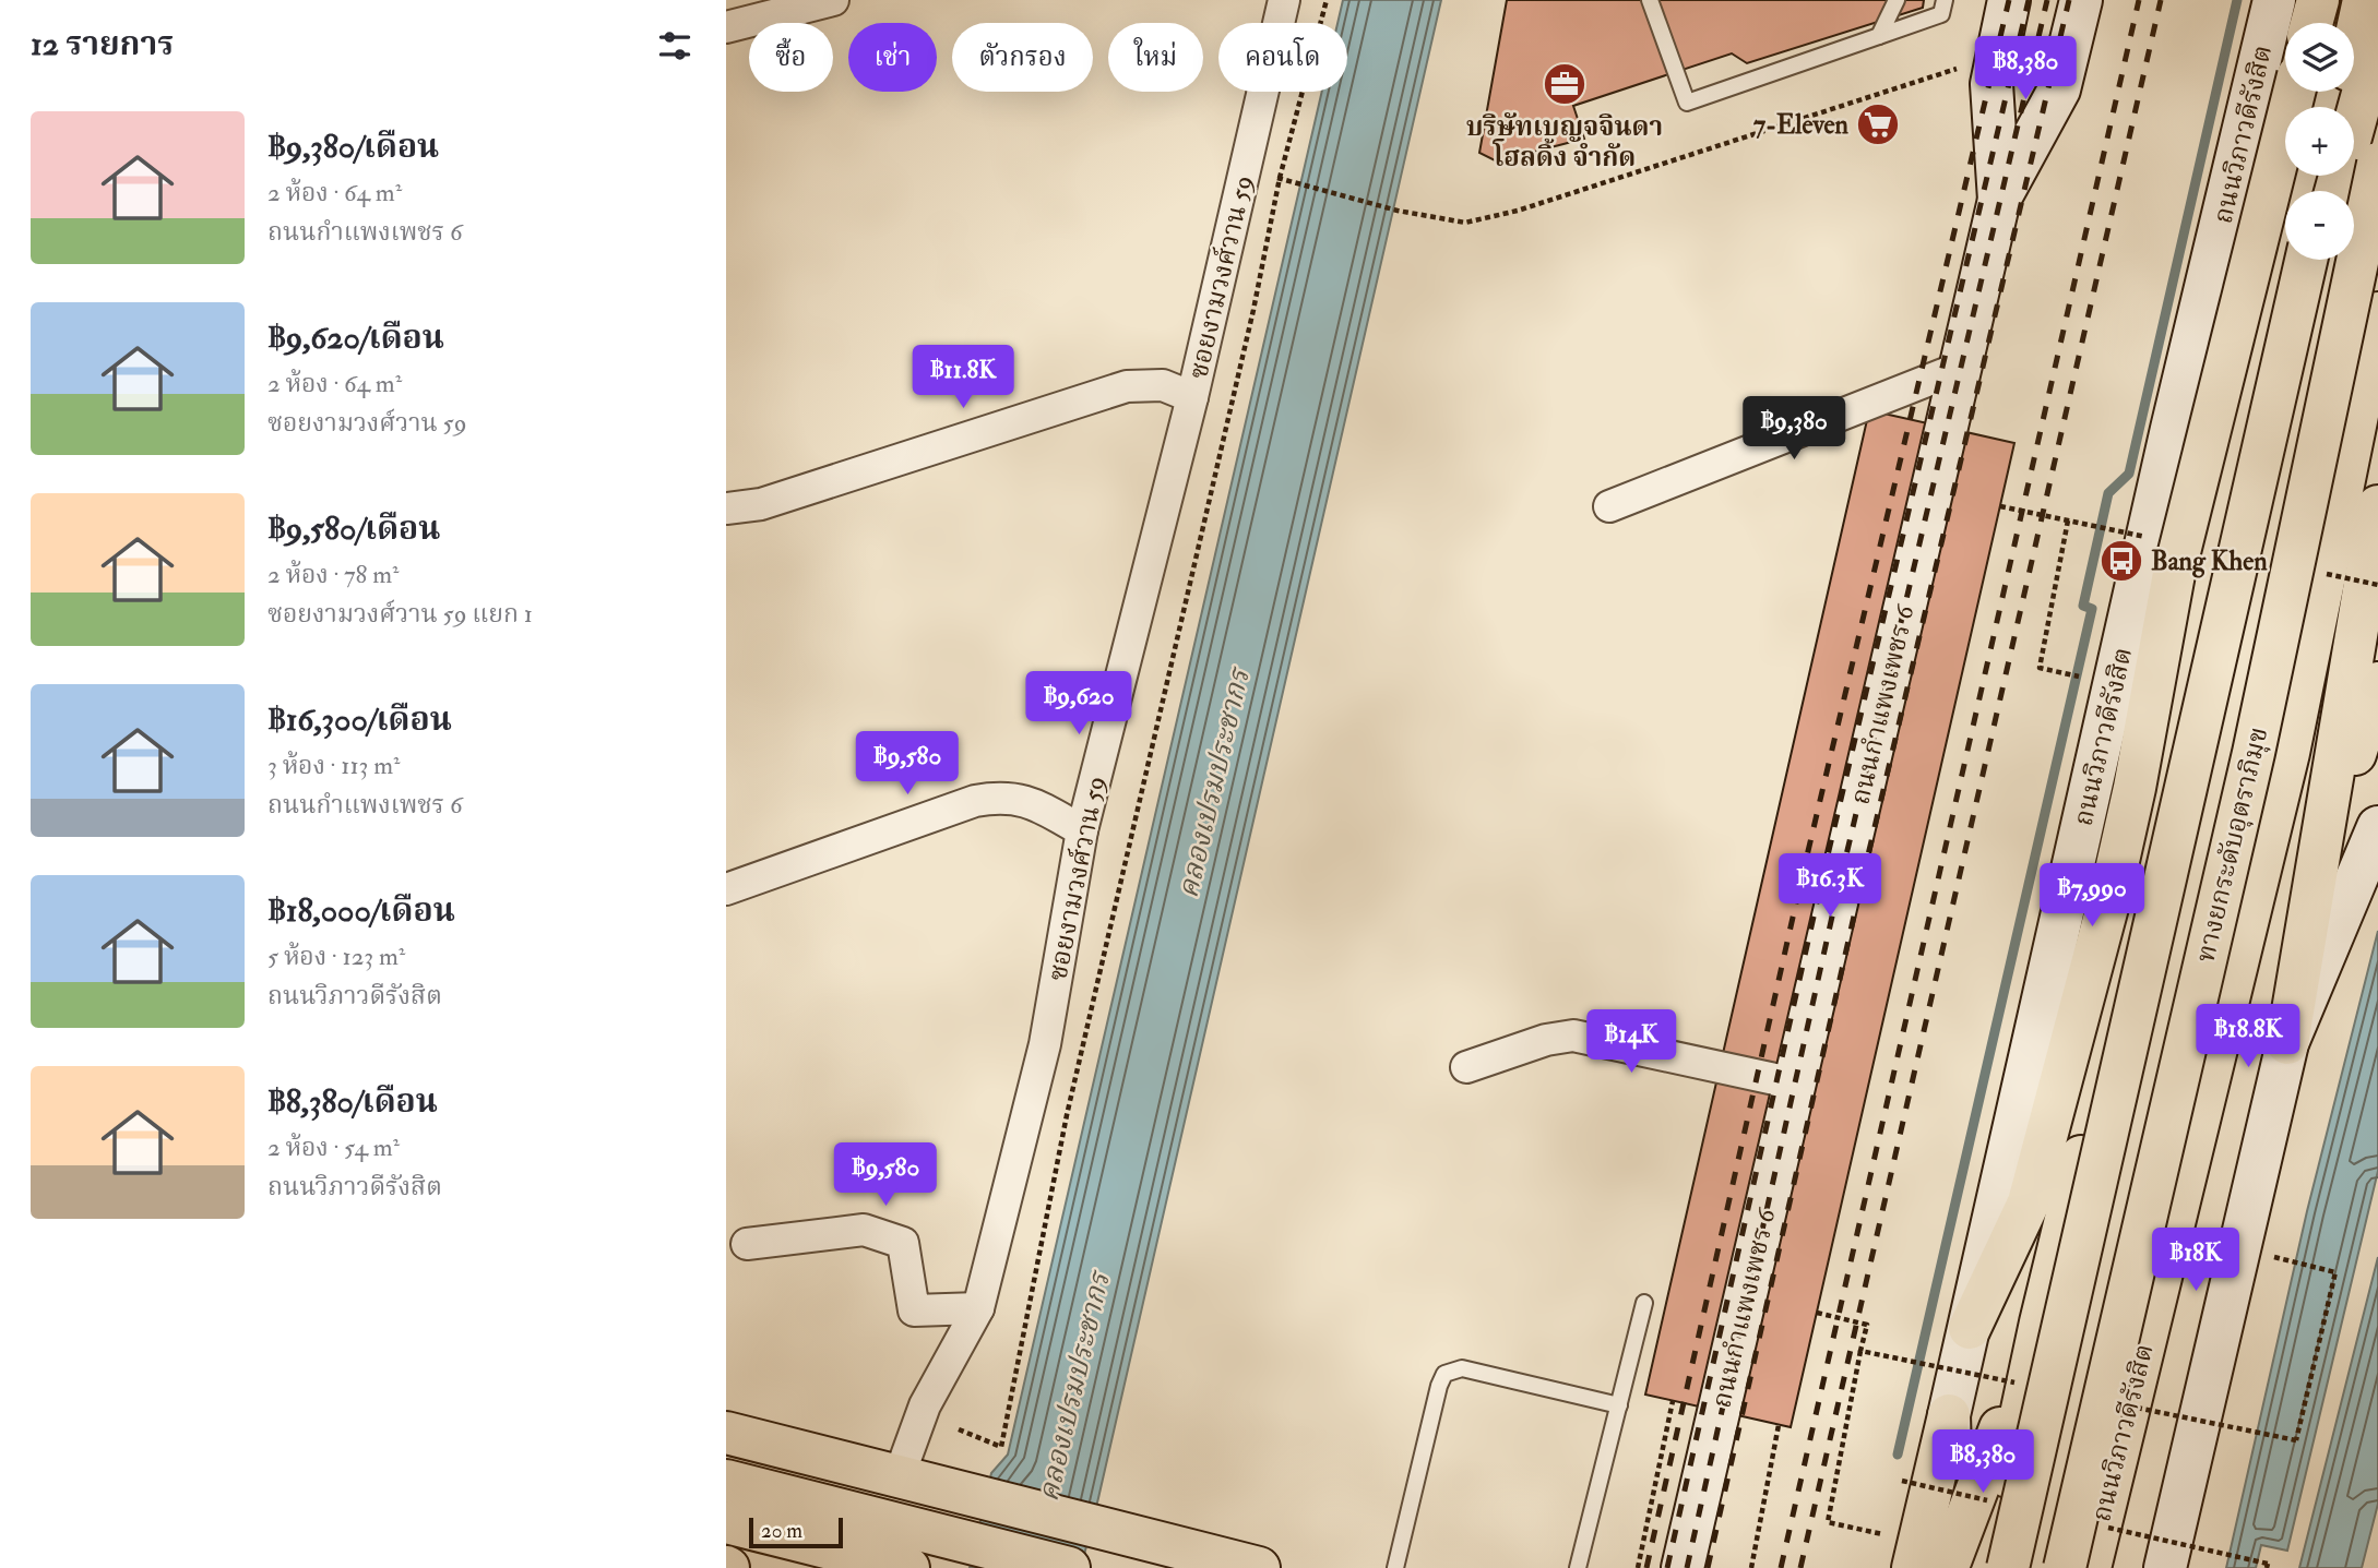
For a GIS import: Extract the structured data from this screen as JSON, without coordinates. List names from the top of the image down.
{
  "streets": {
    "main road": ["ถนนวิภาวดีรังสิต", "ถนนกำแพงเพชร 6", "ทางยกระดับอุตราภิมุข"],
    "street": ["ซอยงามวงศ์วาน 59"]
  },
  "water": ["คลองเปรมประชากร"],
  "places": {
    "office": ["บริษัทเบญจจินดา โฮลดิ้ง จำกัด"],
    "supermarket": ["7-Eleven"],
    "bus stop": ["Bang Khen"]
  },
  "scale_bar": "20 m",
  "page": {
    "heading": "12 รายการ",
    "map_buttons": ["+", "−"],
    "chip": [
      "ซื้อ",
      "เช่า",
      "ตัวกรอง",
      "ใหม่",
      "คอนโด"
    ],
    "price": [
      "฿8,380",
      "฿11.8K",
      "฿9,380",
      "฿9,620",
      "฿9,580",
      "฿16.3K",
      "฿7,990",
      "฿18.8K",
      "฿14K",
      "฿9,580",
      "฿18K",
      "฿8,380"
    ],
    "list": [
      {
        "name": "฿9,380/เดือน",
        "note": "2 ห้อง · 64 m² · ถนนกำแพงเพชร 6"
      },
      {
        "name": "฿9,620/เดือน",
        "note": "2 ห้อง · 64 m² · ซอยงามวงศ์วาน 59"
      },
      {
        "name": "฿9,580/เดือน",
        "note": "2 ห้อง · 78 m² · ซอยงามวงศ์วาน 59 แยก 1"
      },
      {
        "name": "฿16,300/เดือน",
        "note": "3 ห้อง · 113 m² · ถนนกำแพงเพชร 6"
      },
      {
        "name": "฿18,000/เดือน",
        "note": "5 ห้อง · 123 m² · ถนนวิภาวดีรังสิต"
      },
      {
        "name": "฿8,380/เดือน",
        "note": "2 ห้อง · 54 m² · ถนนวิภาวดีรังสิต"
      }
    ],
    "scale": "20 m"
  }
}
